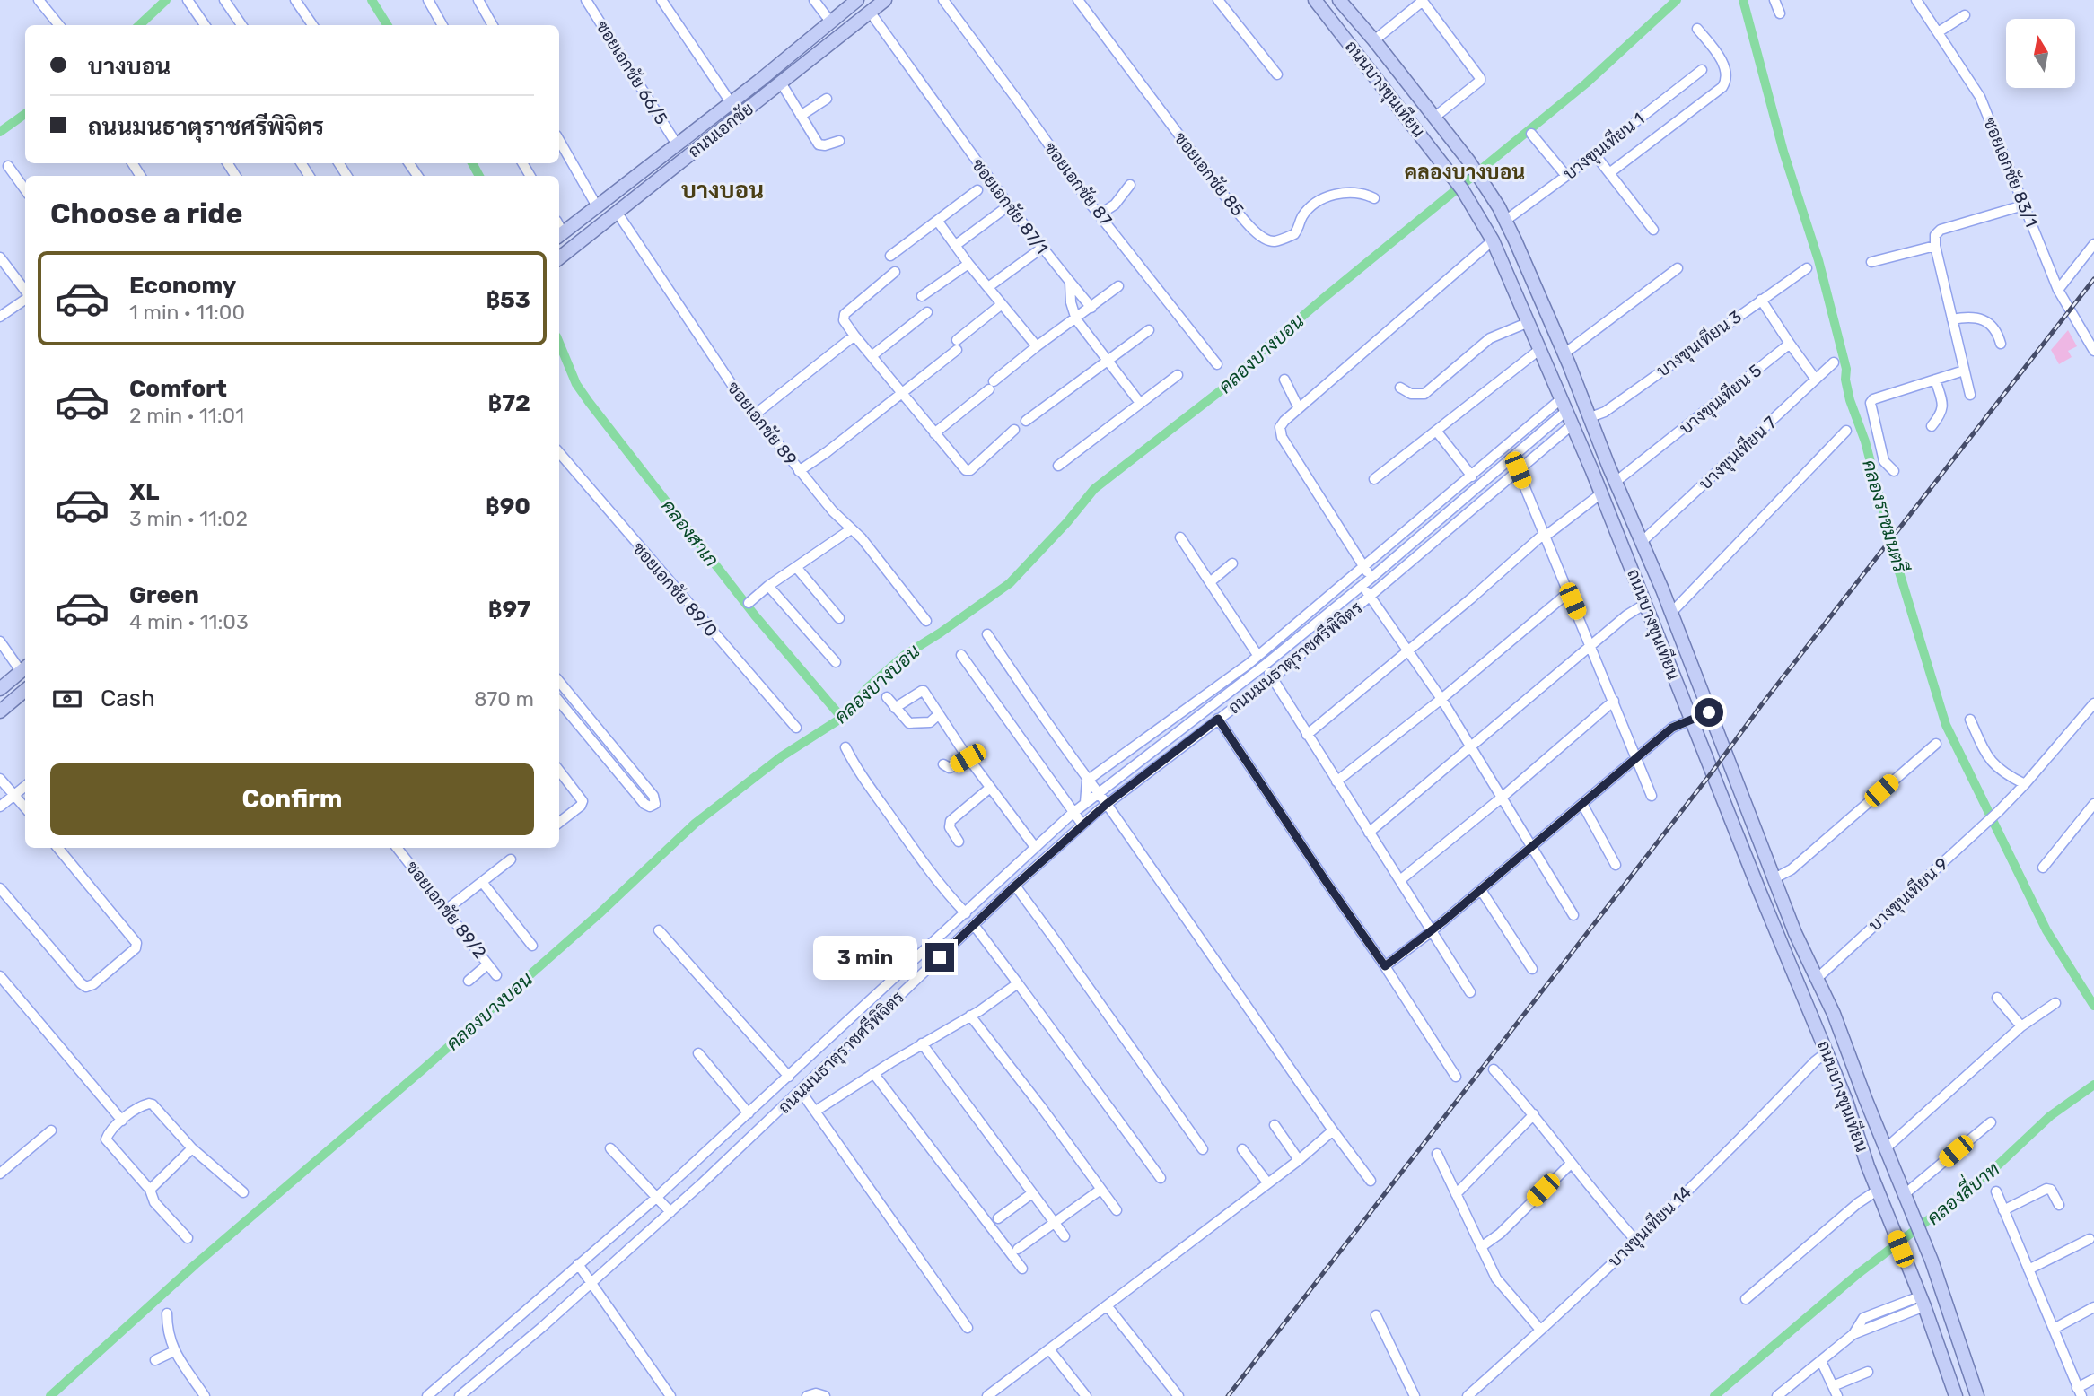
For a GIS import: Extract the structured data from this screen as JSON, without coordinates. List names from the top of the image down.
{
  "streets": {
    "main road": ["ถนนบางขุนเทียน", "ถนนเอกชัย"],
    "street": [
      "ซอยเอกชัย 66/5",
      "บางขุนเทียน 1",
      "ซอยเอกชัย 83/1",
      "ซอยเอกชัย 85",
      "ซอยเอกชัย 87",
      "ซอยเอกชัย 87/1",
      "บางขุนเทียน 3",
      "บางขุนเทียน 5",
      "ซอยเอกชัย 89",
      "บางขุนเทียน 7",
      "ซอยเอกชัย 89/0",
      "ถนนมนธาตุราชศรีพิจิตร",
      "บางขุนเทียน 9",
      "ซอยเอกชัย 89/2",
      "บางขุนเทียน 14"
    ]
  },
  "crossings": [
    ["ซอยเอกชัย 66/5", "ถนนเอกชัย"],
    ["ถนนบางขุนเทียน", "บางขุนเทียน 1"],
    ["ถนนบางขุนเทียน", "บางขุนเทียน 3"],
    ["ถนนบางขุนเทียน", "บางขุนเทียน 5"],
    ["ถนนบางขุนเทียน", "บางขุนเทียน 7"],
    ["ถนนบางขุนเทียน", "ถนนมนธาตุราชศรีพิจิตร"],
    ["ถนนบางขุนเทียน", "บางขุนเทียน 9"],
    ["ถนนบางขุนเทียน", "บางขุนเทียน 14"],
    ["ถนนเอกชัย", "ซอยเอกชัย 87/1"],
    ["ถนนเอกชัย", "ซอยเอกชัย 89"]
  ],
  "districts": ["คลองบางบอน", "บางบอน"],
  "water": [
    "คลองบางบอน",
    "คลองราชมนตรี",
    "คลองสาเก",
    "คลองสี่บาท"
  ],
  "north": "top",
  "page": {
    "banner": ["บางบอน", "ถนนมนธาตุราชศรีพิจิตร"],
    "heading": "Choose a ride",
    "list": [
      {
        "name": "Economy",
        "note": "1 min · 11:00",
        "value": "฿53"
      },
      {
        "name": "Comfort",
        "note": "2 min · 11:01",
        "value": "฿72"
      },
      {
        "name": "XL",
        "note": "3 min · 11:02",
        "value": "฿90"
      },
      {
        "name": "Green",
        "note": "4 min · 11:03",
        "value": "฿97"
      }
    ],
    "pay": ["Cash", "870 m"],
    "buttons": "Confirm",
    "bubble": "3 min"
  }
}
